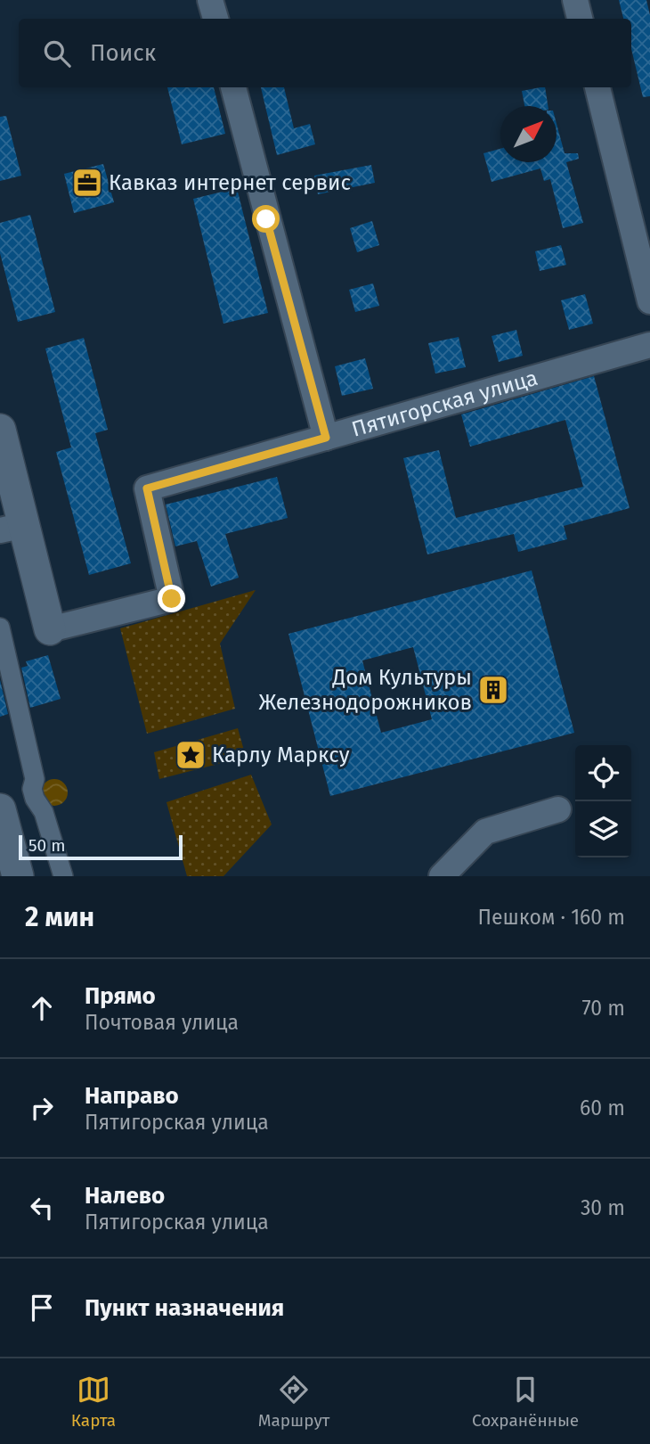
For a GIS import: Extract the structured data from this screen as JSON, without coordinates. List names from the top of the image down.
{
  "streets": {
    "street": ["Пятигорская улица"]
  },
  "places": {
    "office": ["Кавказ интернет сервис"],
    "building": ["Дом Культуры Железнодорожников"],
    "place": ["Карлу Марксу"]
  },
  "scale_bar": "50 m",
  "north": "top right",
  "page": {
    "search": "Поиск",
    "scale": "50 m",
    "heading": ["2 мин", "Пешком · 160 m"],
    "list": [
      ["Прямо", "Почтовая улица", "70 m"],
      ["Направо", "Пятигорская улица", "60 m"],
      ["Налево", "Пятигорская улица", "30 m"],
      "Пункт назначения"
    ],
    "nav": ["Карта", "Маршрут", "Сохранённые"]
  }
}
